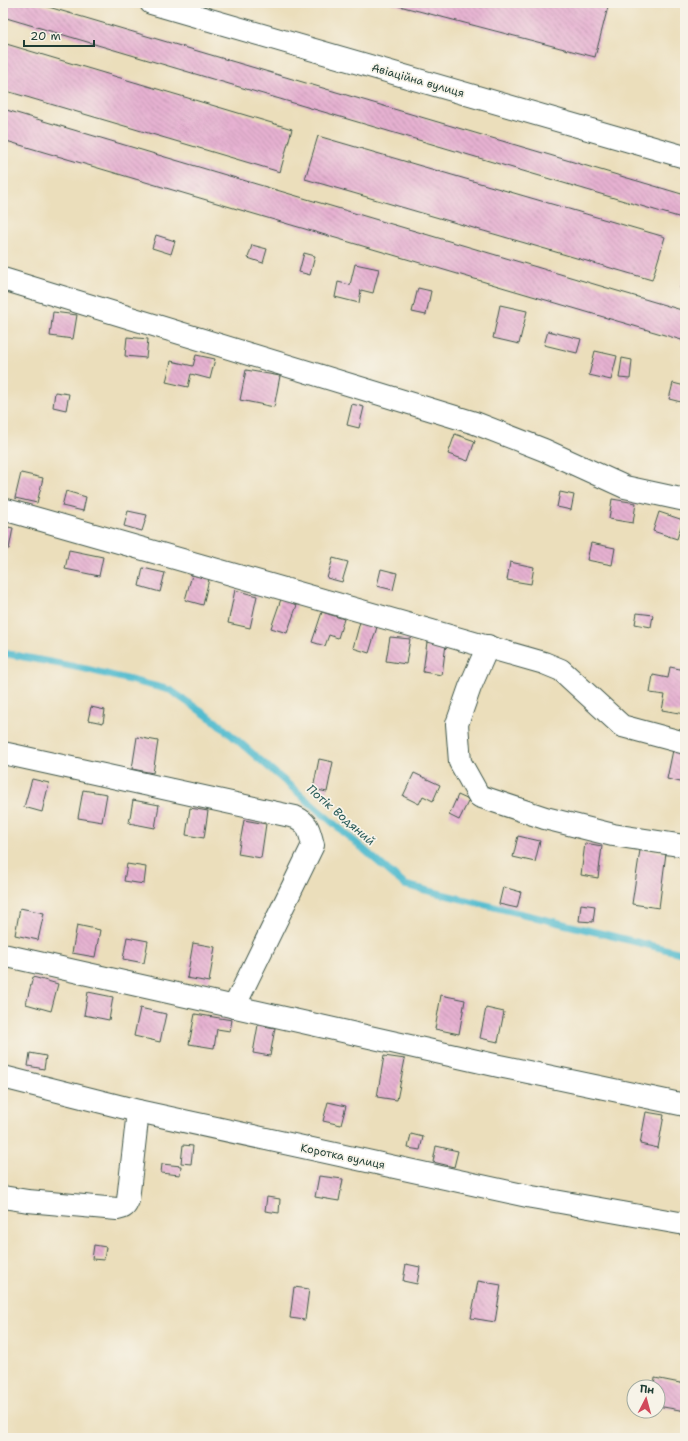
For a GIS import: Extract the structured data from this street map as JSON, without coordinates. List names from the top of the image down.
{
  "streets": {
    "street": ["Авіаційна вулиця", "Коротка вулиця"]
  },
  "water": ["Потік Водяний"],
  "scale_bar": "20 m",
  "north": "top"
}
